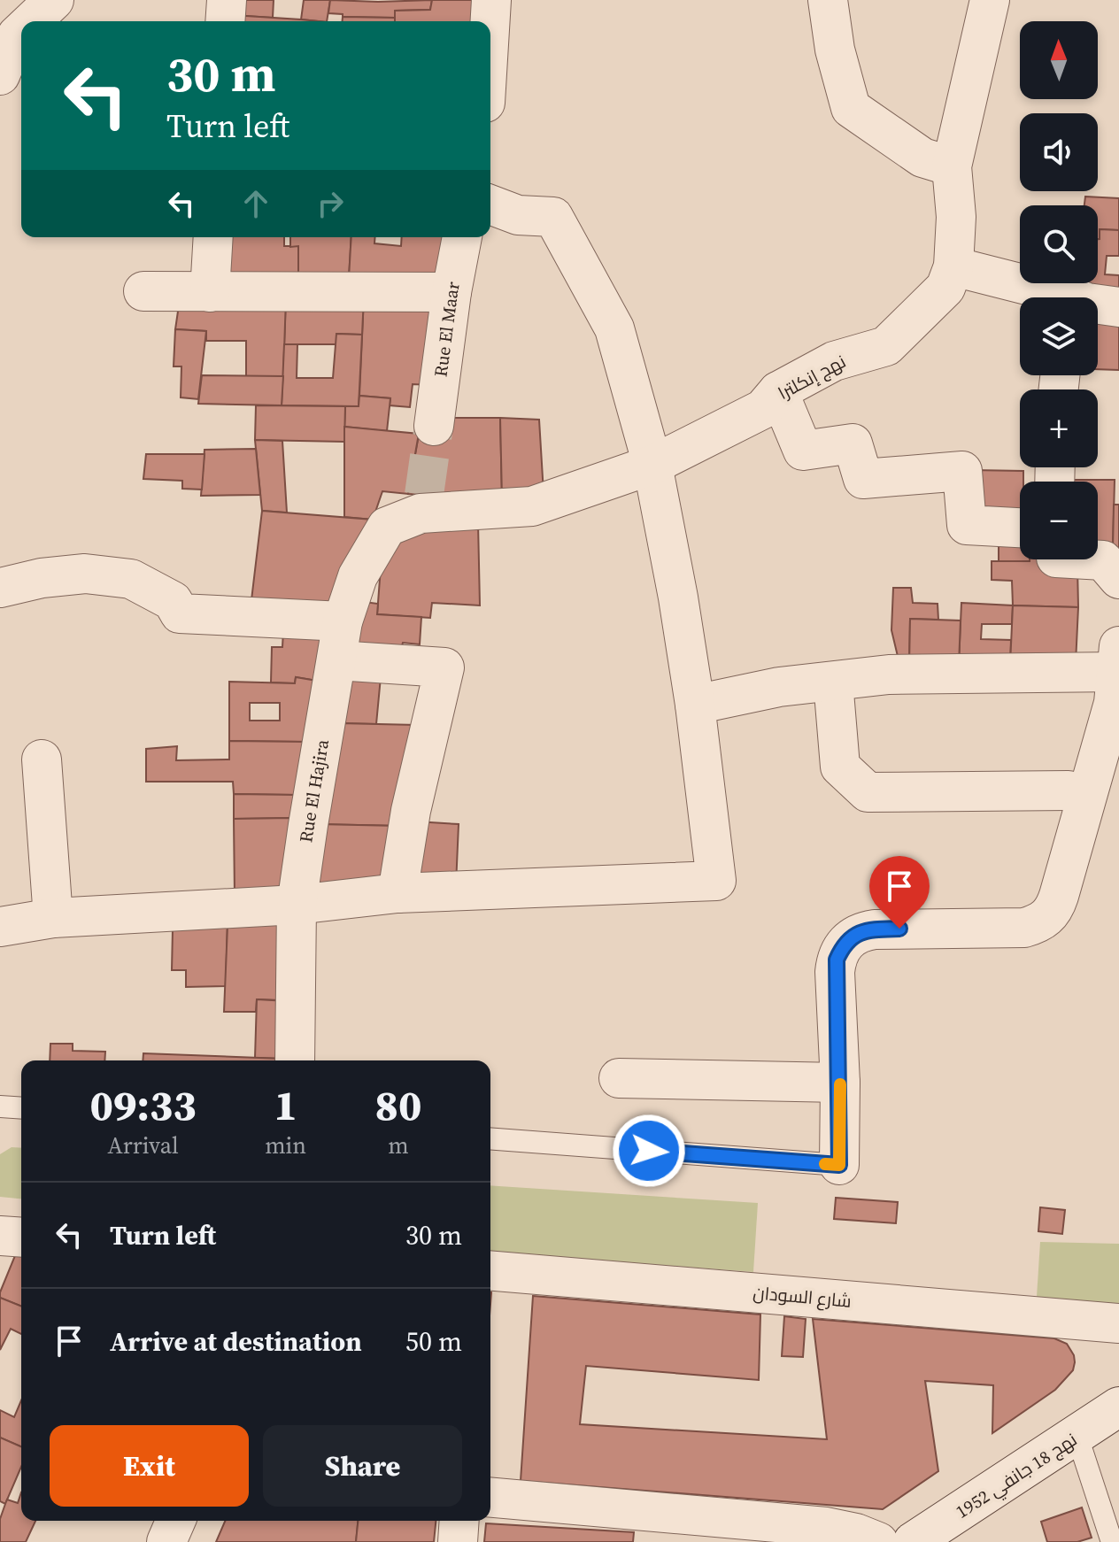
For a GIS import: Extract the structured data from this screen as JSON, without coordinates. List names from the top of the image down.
{
  "streets": {
    "street": [
      "Rue El Maar",
      "نهج إنكلترا",
      "Rue El Hajira",
      "شارع السودان",
      "نهج 18 جانفي 1952"
    ]
  },
  "crossings": [
    ["نهج إنكلترا", "Rue El Hajira"]
  ],
  "north": "top",
  "page": {
    "map_buttons": ["+", "−"],
    "turn": ["30 m", "Turn left"],
    "eta": [
      "09:33",
      "Arrival",
      "1",
      "min",
      "80",
      "m"
    ],
    "list": [
      {
        "name": "Turn left",
        "value": "30 m"
      },
      {
        "name": "Arrive at destination",
        "value": "50 m"
      }
    ],
    "buttons": ["Exit", "Share"]
  }
}
